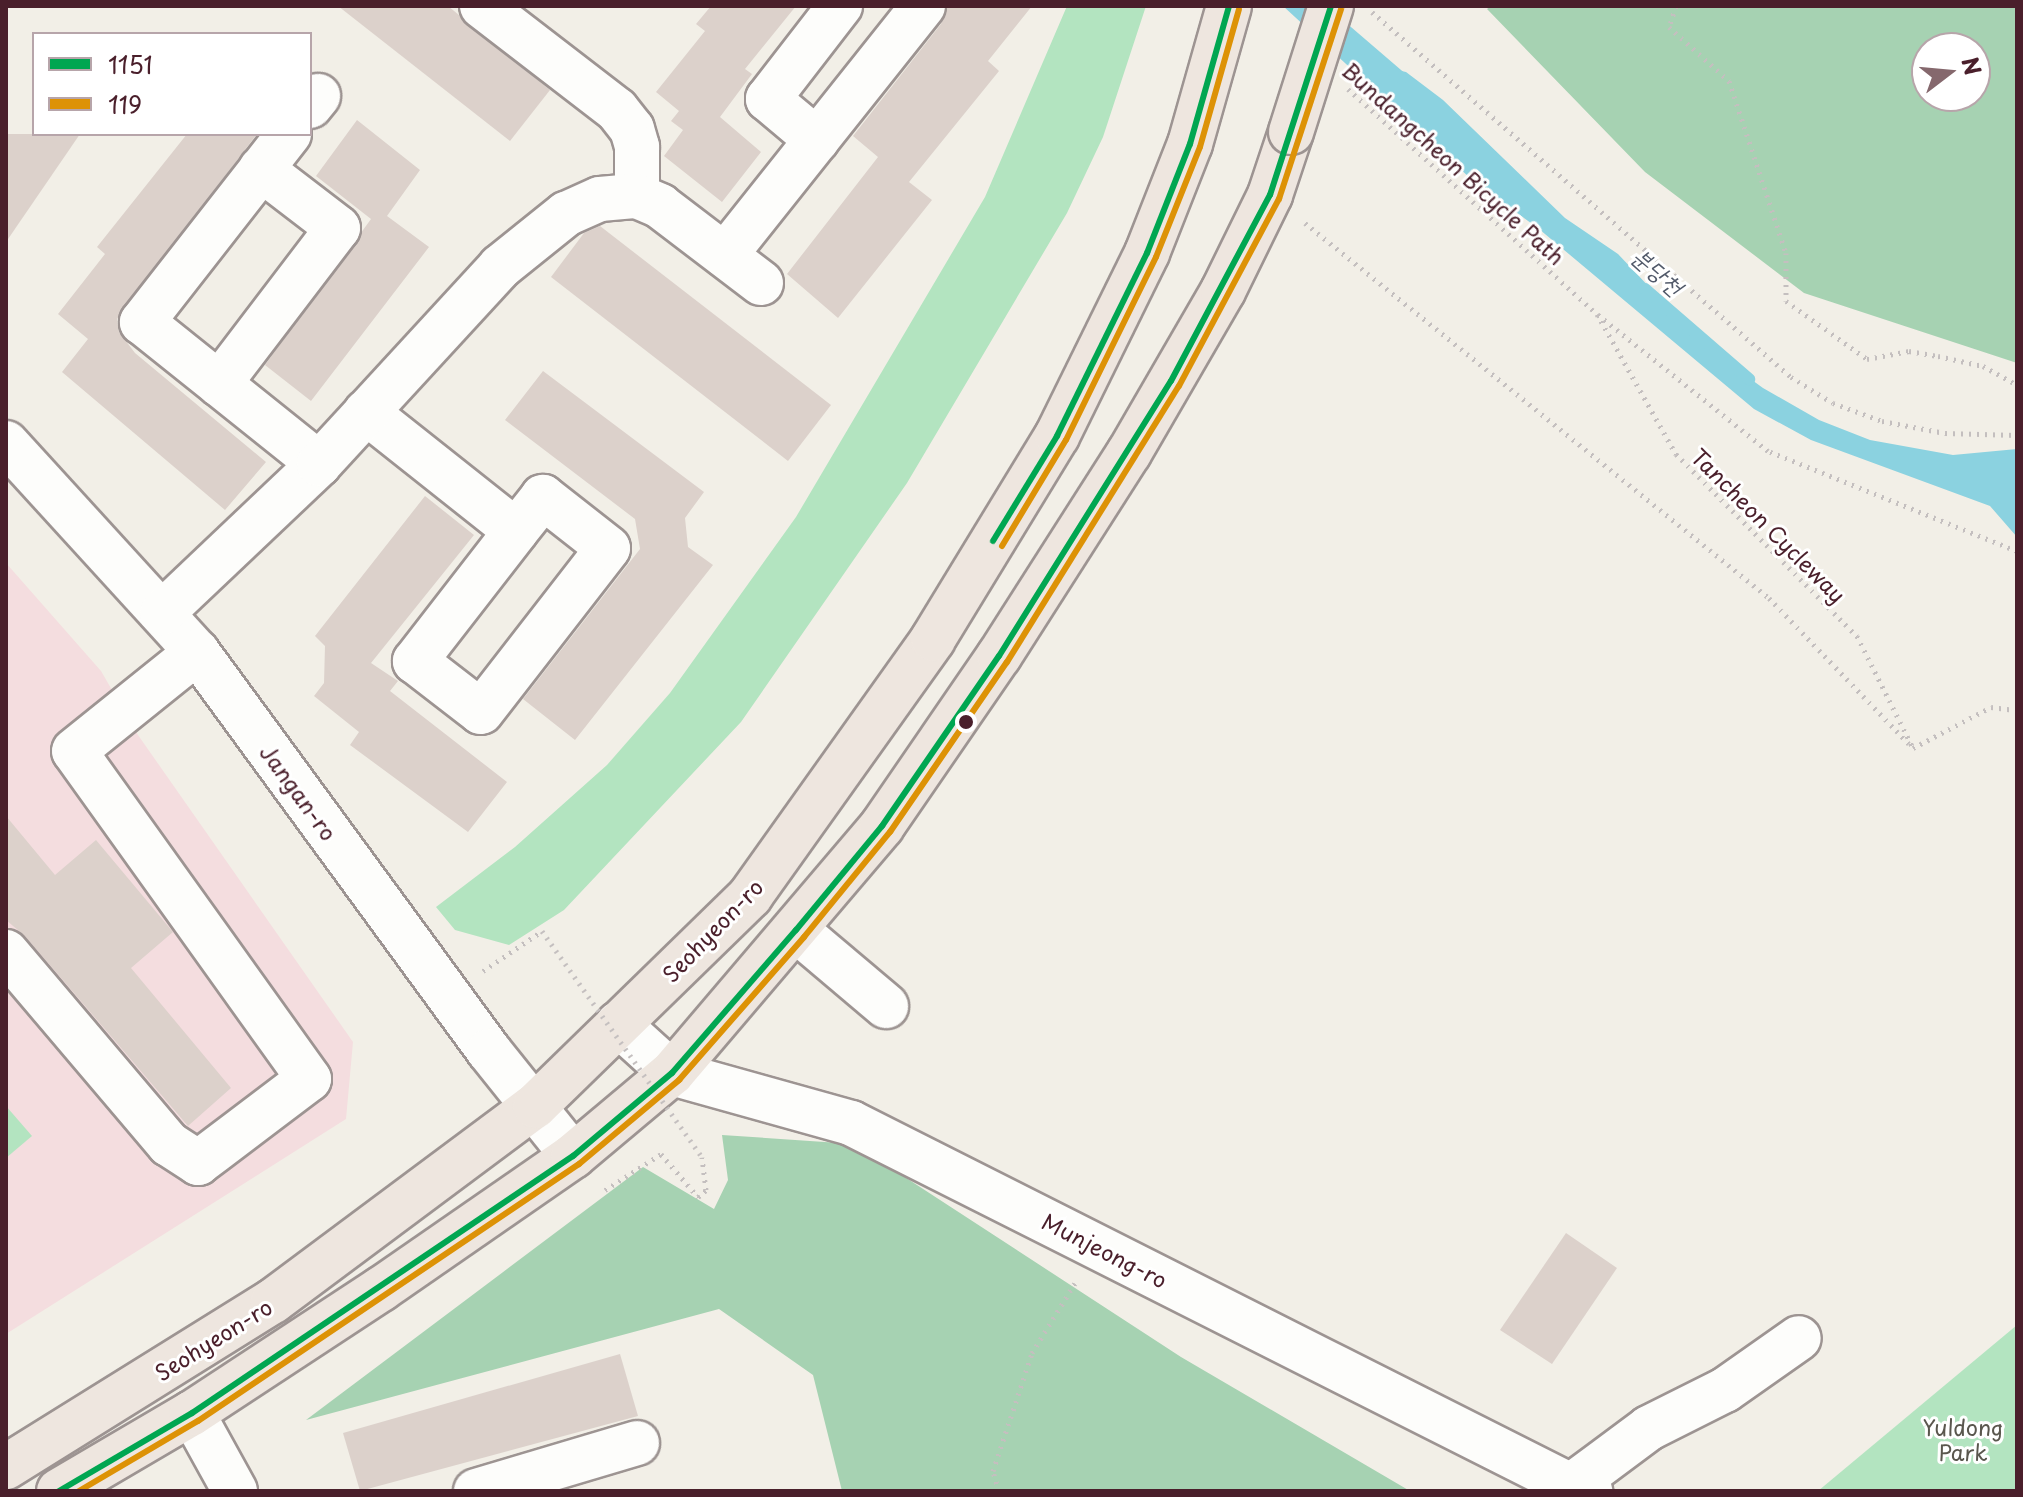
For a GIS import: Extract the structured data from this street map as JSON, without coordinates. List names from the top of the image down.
{
  "streets": {
    "main road": ["Seohyeon-ro"],
    "street": ["Jangan-ro", "Munjeong-ro"],
    "path": ["Bundangcheon Bicycle Path", "Tancheon Cycleway"]
  },
  "crossings": [
    ["Bundangcheon Bicycle Path", "Tancheon Cycleway"],
    ["Jangan-ro", "Seohyeon-ro"],
    ["Seohyeon-ro", "Munjeong-ro"]
  ],
  "water": ["분당천"],
  "parks": ["Yuldong Park"],
  "lines": ["transit line 1151", "transit line 119"],
  "legend": ["1151", "119"],
  "north": "right"
}
